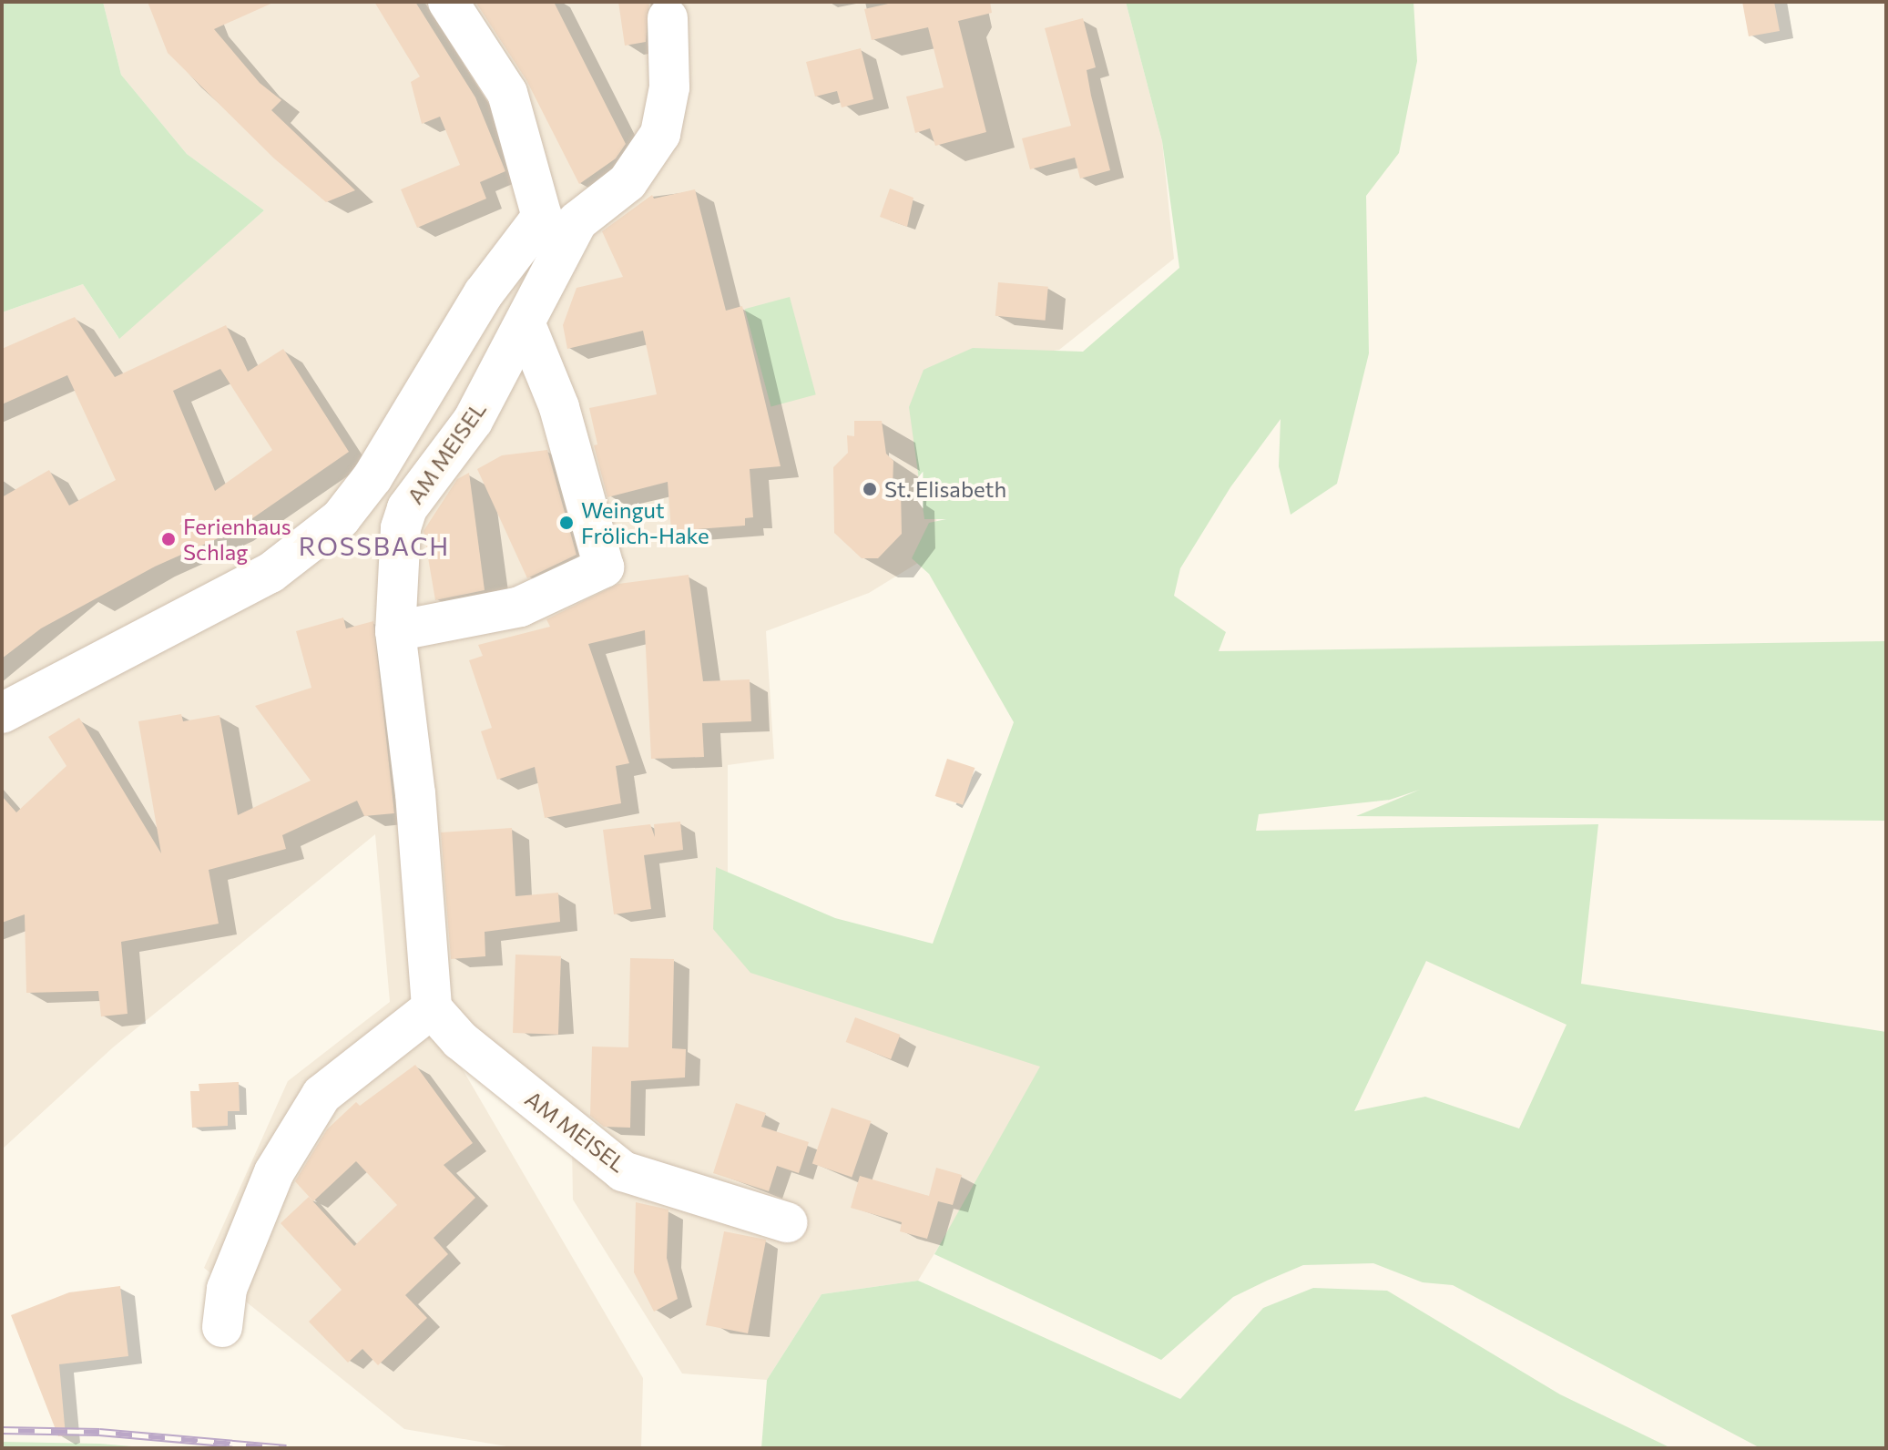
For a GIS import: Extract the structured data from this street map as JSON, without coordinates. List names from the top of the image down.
{
  "streets": {
    "street": ["AM MEISEL"]
  },
  "districts": ["ROSSBACH"],
  "places": ["St. Elisabeth", "Weingut Frölich-Hake", "Ferienhaus Schlag"]
}
